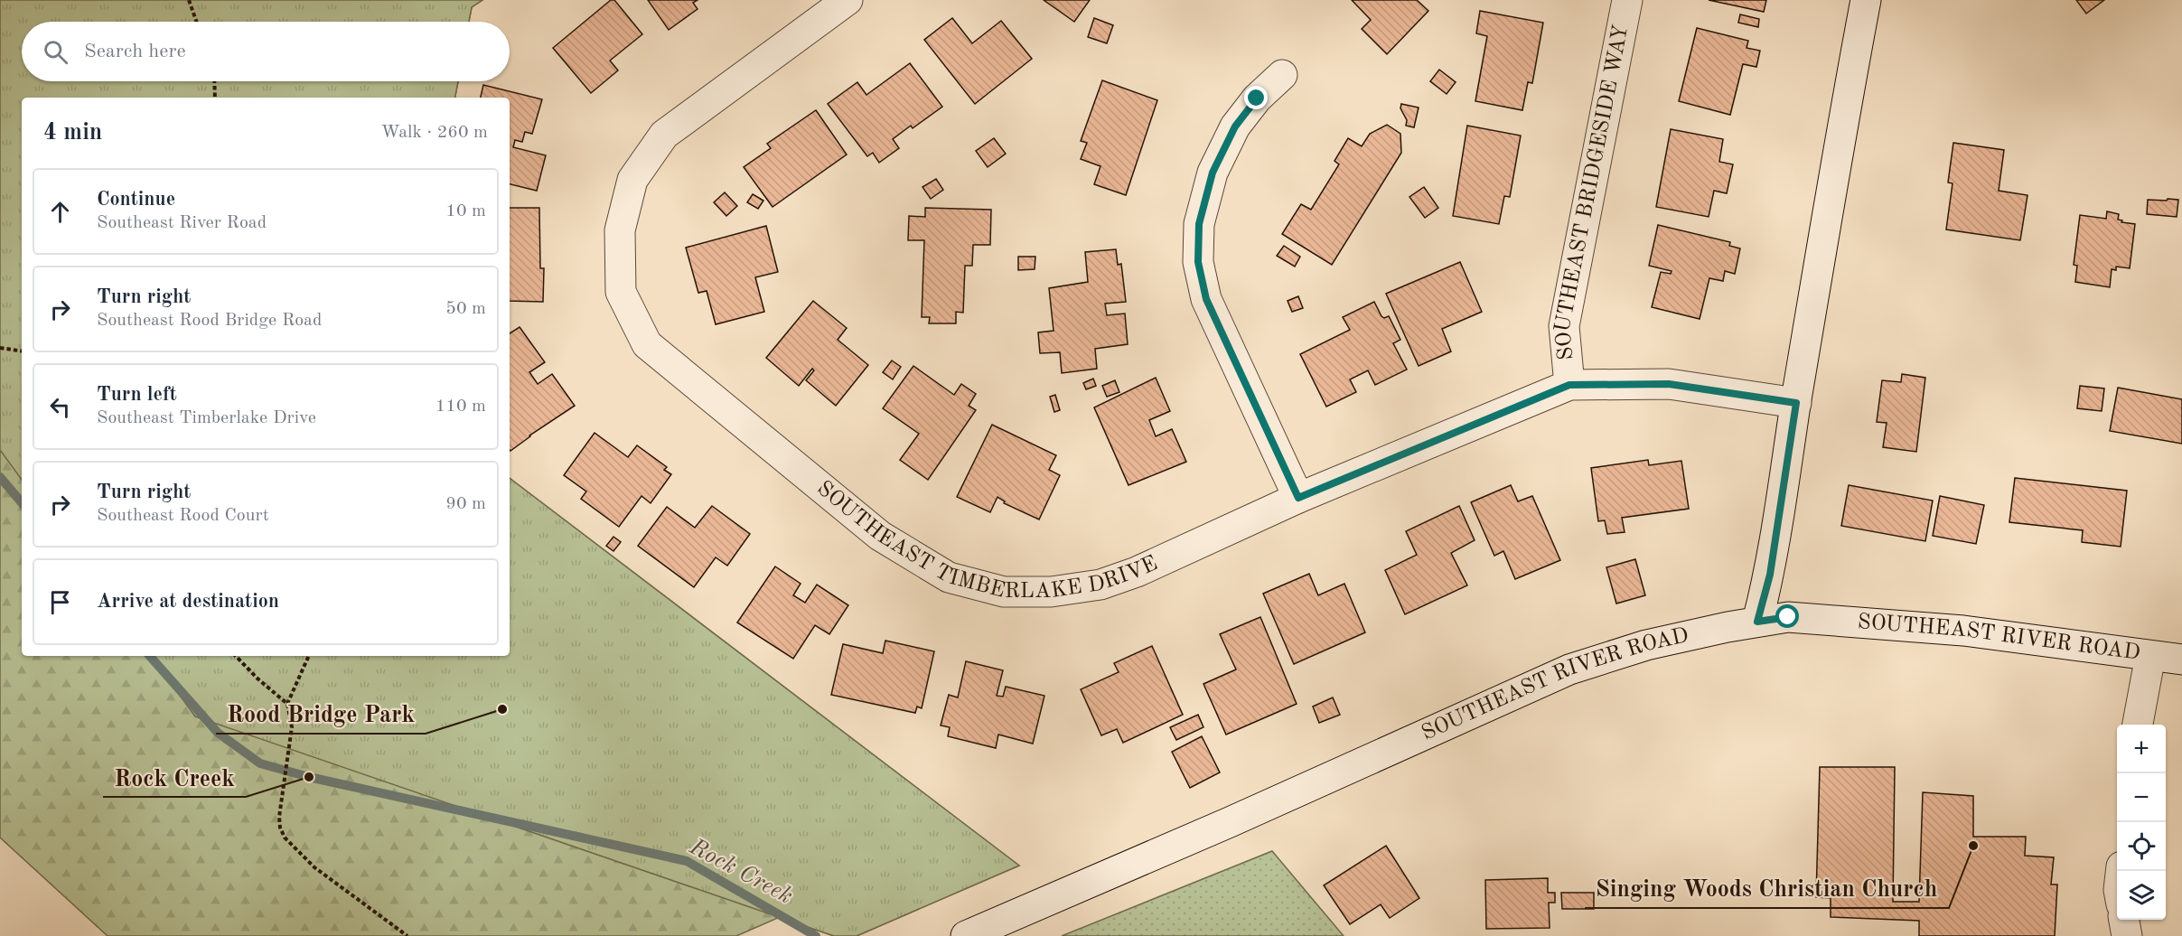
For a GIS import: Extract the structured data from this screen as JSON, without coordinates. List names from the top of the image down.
{
  "streets": {
    "street": ["SOUTHEAST BRIDGESIDE WAY", "SOUTHEAST TIMBERLAKE DRIVE", "SOUTHEAST RIVER ROAD"]
  },
  "crossings": [
    ["SOUTHEAST BRIDGESIDE WAY", "SOUTHEAST TIMBERLAKE DRIVE"]
  ],
  "water": ["Rock Creek"],
  "places": ["Rood Bridge Park", "Rock Creek", "Singing Woods Christian Church"],
  "page": {
    "search": "Search here",
    "heading": ["4 min", "Walk · 260 m"],
    "list": [
      ["Continue", "Southeast River Road", "10 m"],
      ["Turn right", "Southeast Rood Bridge Road", "50 m"],
      ["Turn left", "Southeast Timberlake Drive", "110 m"],
      ["Turn right", "Southeast Rood Court", "90 m"],
      "Arrive at destination"
    ],
    "map_buttons": ["+", "−"]
  }
}
